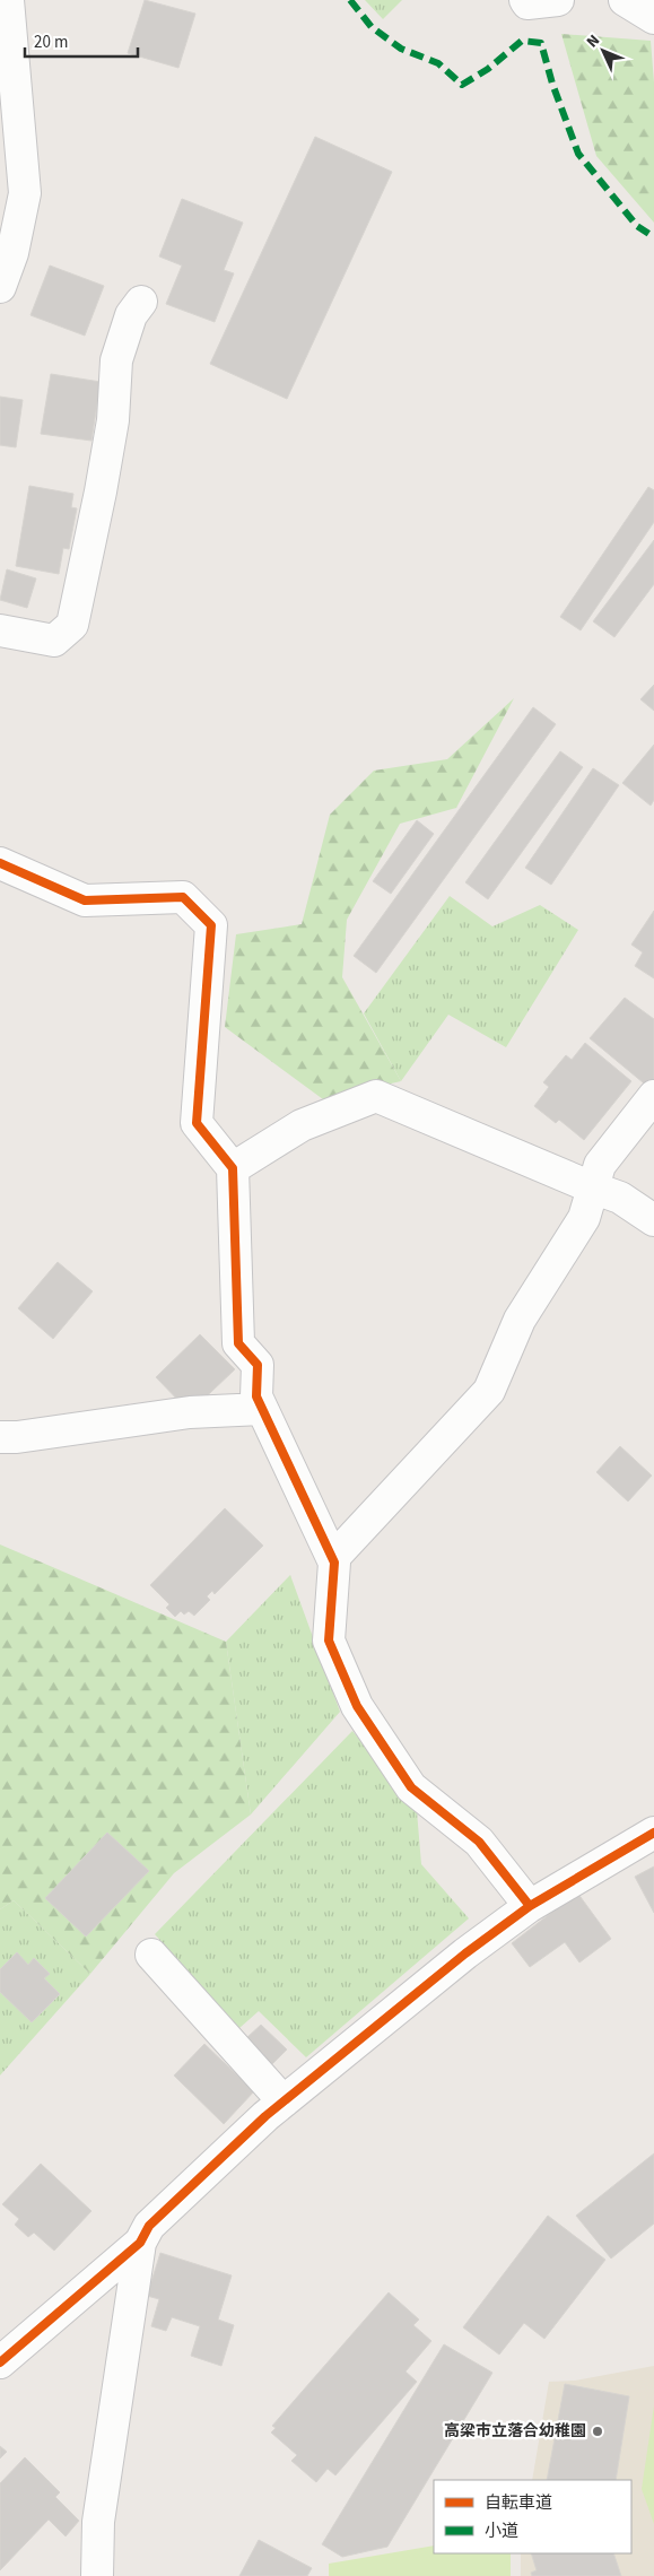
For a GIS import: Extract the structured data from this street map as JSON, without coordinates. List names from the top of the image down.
{
  "places": ["高梁市立落合幼稚園"],
  "legend": ["自転車道", "小道"],
  "scale_bar": "20 m",
  "north": "top left"
}
